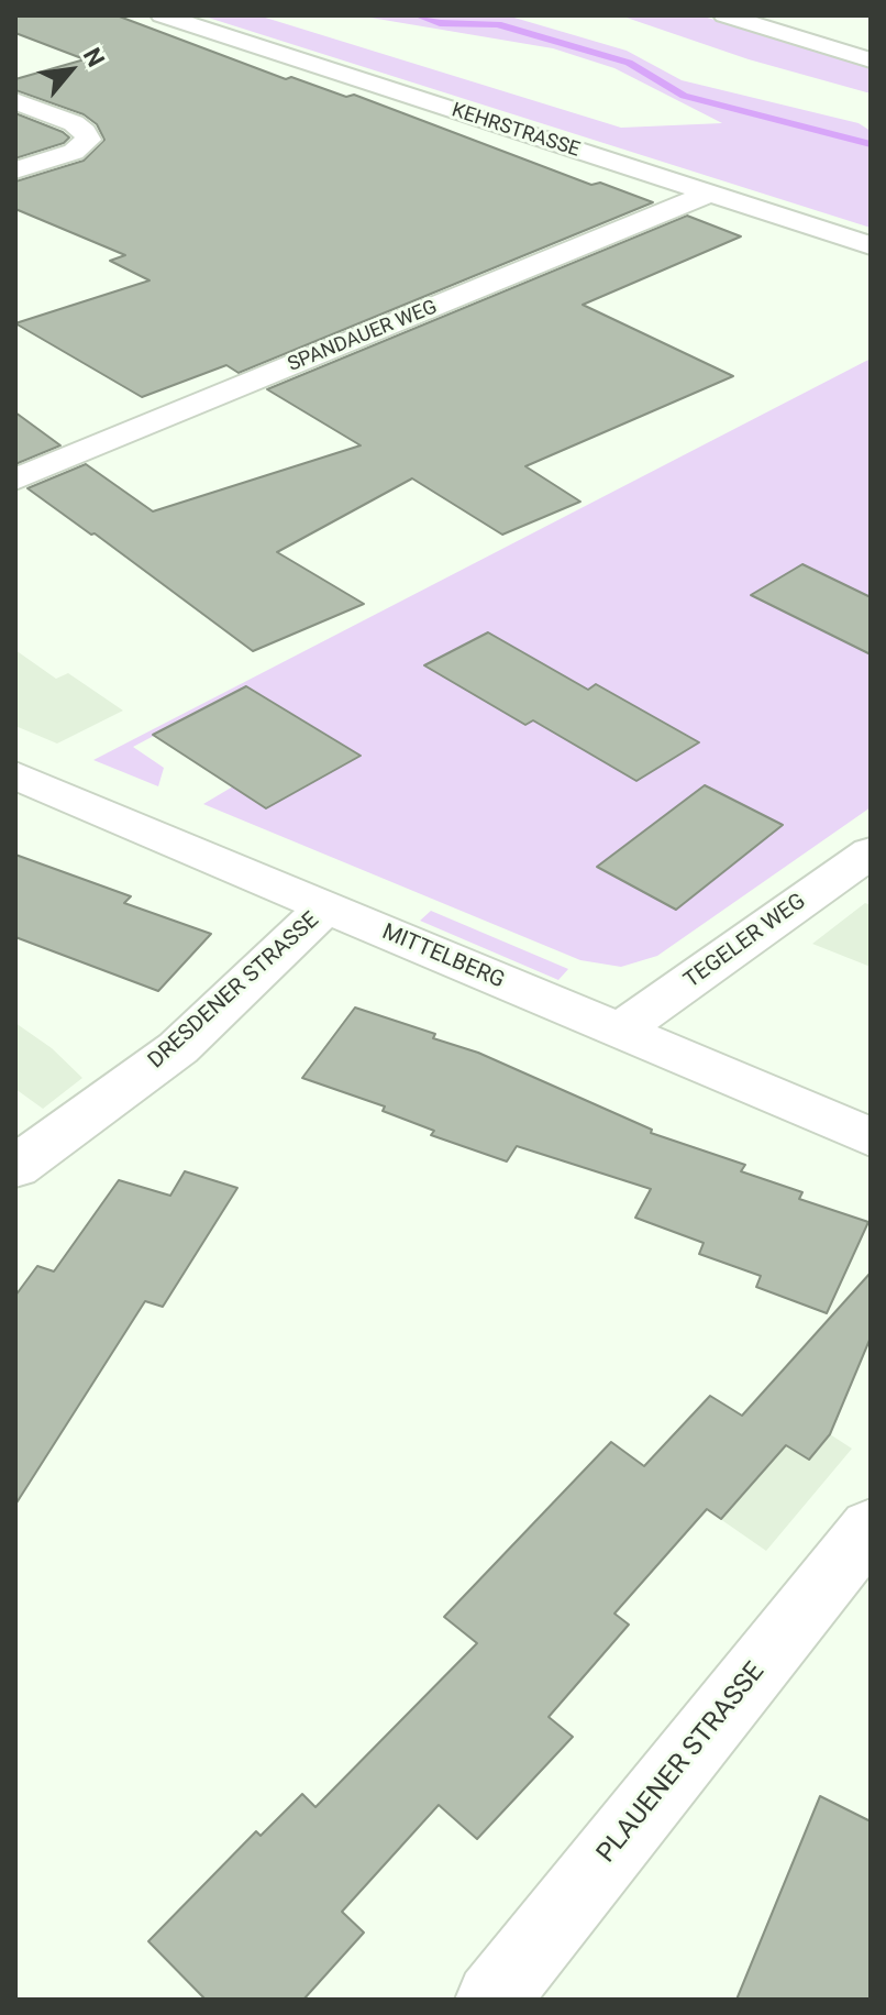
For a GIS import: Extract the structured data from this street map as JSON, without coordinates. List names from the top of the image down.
{
  "streets": {
    "street": [
      "KEHRSTRASSE",
      "SPANDAUER WEG",
      "TEGELER WEG",
      "MITTELBERG",
      "DRESDENER STRASSE",
      "PLAUENER STRASSE"
    ]
  },
  "crossings": [
    ["KEHRSTRASSE", "SPANDAUER WEG"],
    ["TEGELER WEG", "MITTELBERG"],
    ["MITTELBERG", "DRESDENER STRASSE"]
  ],
  "north": "top right"
}
